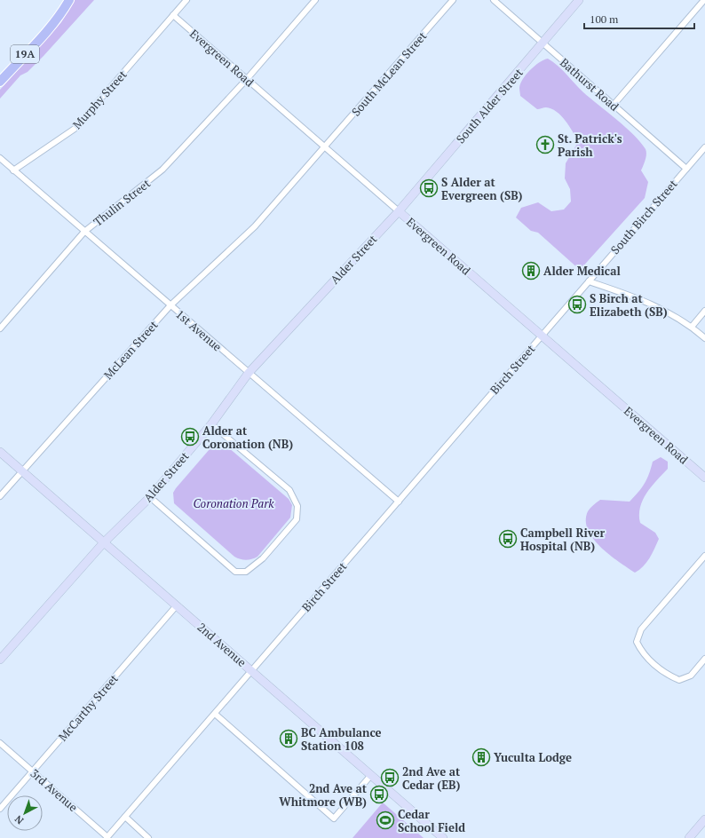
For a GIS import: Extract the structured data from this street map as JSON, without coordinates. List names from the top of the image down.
{
  "streets": {
    "main road": ["19A"],
    "street": [
      "Evergreen Road",
      "South McLean Street",
      "Bathurst Road",
      "Murphy Street",
      "South Alder Street",
      "Thulin Street",
      "South Birch Street",
      "Alder Street",
      "1st Avenue",
      "McLean Street",
      "Birch Street",
      "2nd Avenue",
      "McCarthy Street",
      "3rd Avenue"
    ]
  },
  "crossings": [
    ["Evergreen Road", "South McLean Street"],
    ["Evergreen Road", "Murphy Street"],
    ["Evergreen Road", "South Alder Street"],
    ["Evergreen Road", "Thulin Street"],
    ["Evergreen Road", "South Birch Street"],
    ["Evergreen Road", "Alder Street"],
    ["Evergreen Road", "McLean Street"],
    ["Evergreen Road", "Birch Street"],
    ["South McLean Street", "McLean Street"],
    ["Bathurst Road", "South Alder Street"],
    ["Bathurst Road", "South Birch Street"],
    ["Murphy Street", "1st Avenue"],
    ["South Alder Street", "Alder Street"],
    ["Thulin Street", "1st Avenue"],
    ["South Birch Street", "Birch Street"],
    ["Alder Street", "1st Avenue"],
    ["Alder Street", "2nd Avenue"],
    ["1st Avenue", "McLean Street"],
    ["1st Avenue", "Birch Street"],
    ["McLean Street", "2nd Avenue"],
    ["Birch Street", "2nd Avenue"],
    ["Birch Street", "3rd Avenue"],
    ["2nd Avenue", "McCarthy Street"],
    ["McCarthy Street", "3rd Avenue"]
  ],
  "parks": ["Coronation Park"],
  "places": {
    "church": ["St. Patrick's Parish"],
    "bus stop": [
      "S Alder at Evergreen (SB)",
      "S Birch at Elizabeth (SB)",
      "Alder at Coronation (NB)",
      "Campbell River Hospital (NB)",
      "2nd Ave at Cedar (EB)",
      "2nd Ave at Whitmore (WB)"
    ],
    "building": ["Alder Medical", "BC Ambulance Station 108", "Yuculta Lodge"],
    "sports": ["Cedar School Field"]
  },
  "scale_bar": "100 m",
  "north": "bottom left"
}
